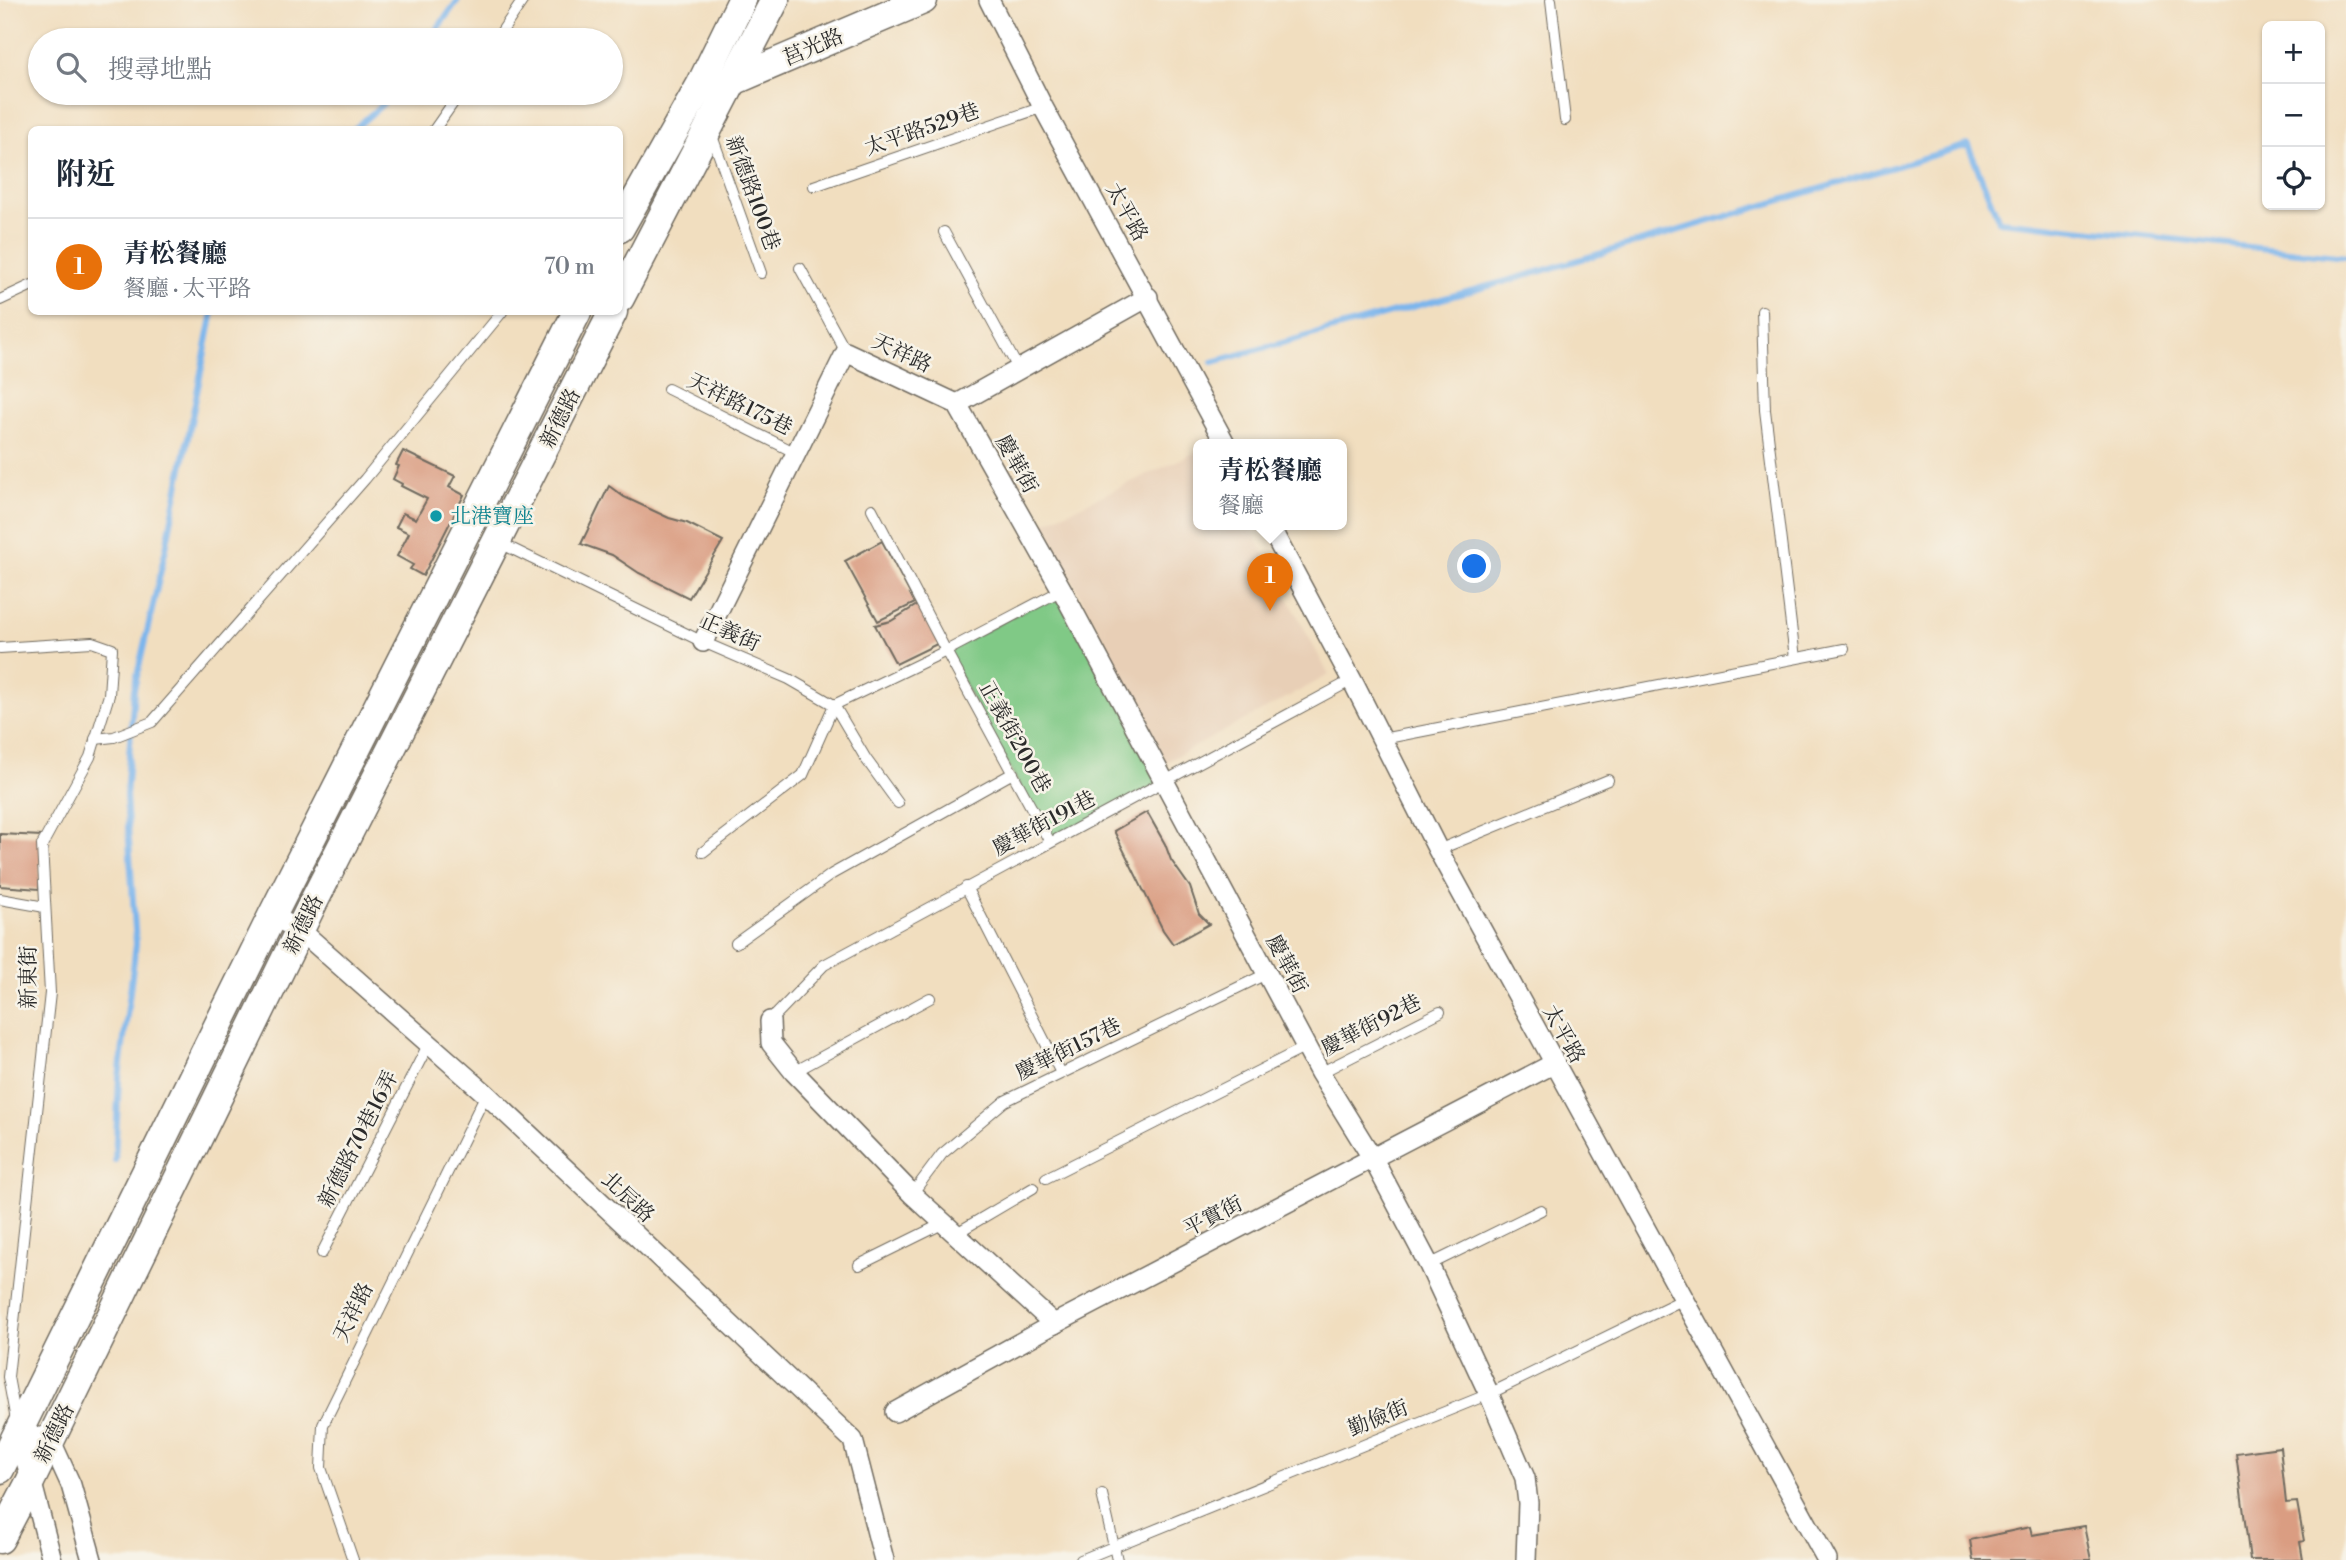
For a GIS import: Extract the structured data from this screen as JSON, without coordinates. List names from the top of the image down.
{
  "streets": {
    "main road": ["莒光路", "新德路"],
    "street": [
      "太平路",
      "天祥路",
      "慶華街",
      "北辰路",
      "平實街"
    ],
    "lane": [
      "太平路529巷",
      "新德路100巷",
      "天祥路175巷",
      "正義街",
      "正義街200巷",
      "慶華街191巷",
      "新東街",
      "慶華街92巷",
      "慶華街157巷",
      "新德路70巷16弄",
      "勤儉街"
    ]
  },
  "crossings": [
    ["太平路529巷", "太平路"],
    ["太平路", "慶華街191巷"],
    ["太平路", "平實街"],
    ["太平路", "勤儉街"],
    ["天祥路", "天祥路175巷"],
    ["天祥路", "慶華街"],
    ["天祥路", "正義街"],
    ["天祥路", "北辰路"],
    ["新德路", "正義街"],
    ["新德路", "新東街"],
    ["新德路", "北辰路"],
    ["慶華街", "慶華街191巷"],
    ["慶華街", "慶華街92巷"],
    ["慶華街", "慶華街157巷"],
    ["慶華街", "平實街"],
    ["慶華街", "勤儉街"],
    ["正義街200巷", "慶華街191巷"],
    ["新德路70巷16弄", "北辰路"]
  ],
  "places": ["北港寶座"],
  "page": {
    "map_buttons": ["+", "−"],
    "search": "搜尋地點",
    "heading": "附近",
    "list": [
      {
        "mark": "1",
        "name": "青松餐廳",
        "note": "餐廳 · 太平路",
        "value": "70 m"
      }
    ],
    "popup": ["青松餐廳", "餐廳"],
    "pins": "1"
  }
}
